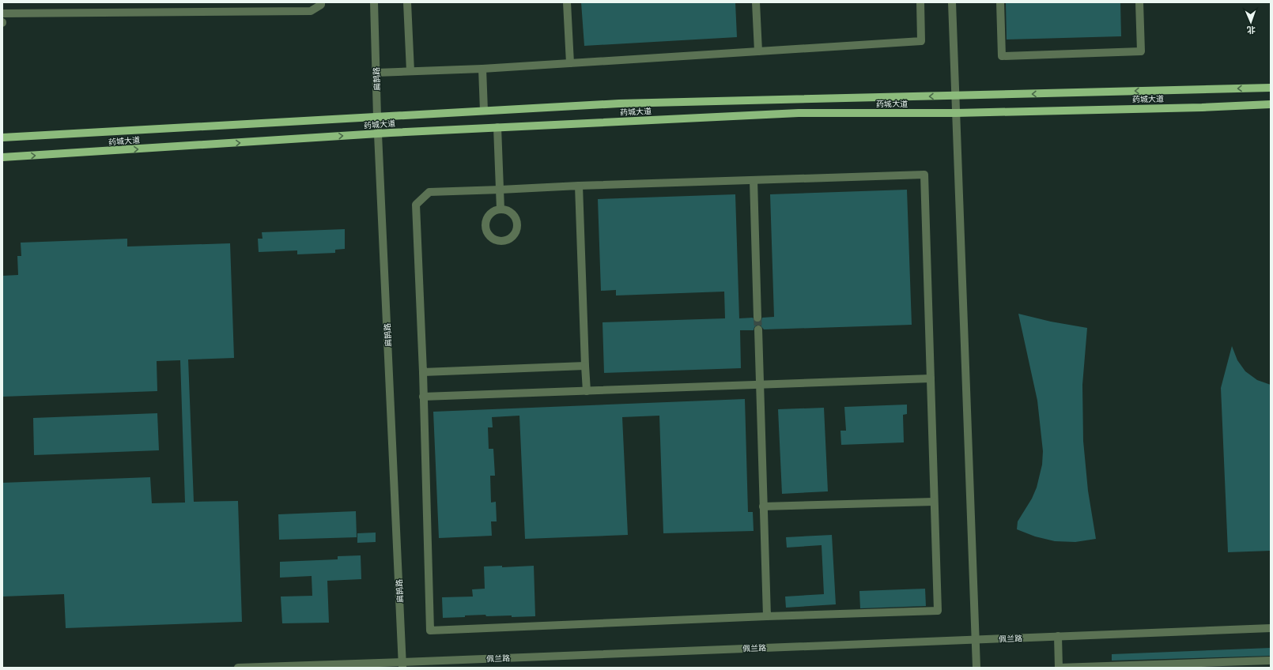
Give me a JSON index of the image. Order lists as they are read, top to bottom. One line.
{"streets":{"main road":["药城大道"],"street":["扁鹊路","佩兰路"]},"crossings":[["扁鹊路","药城大道"],["扁鹊路","佩兰路"]],"north":"bottom"}
